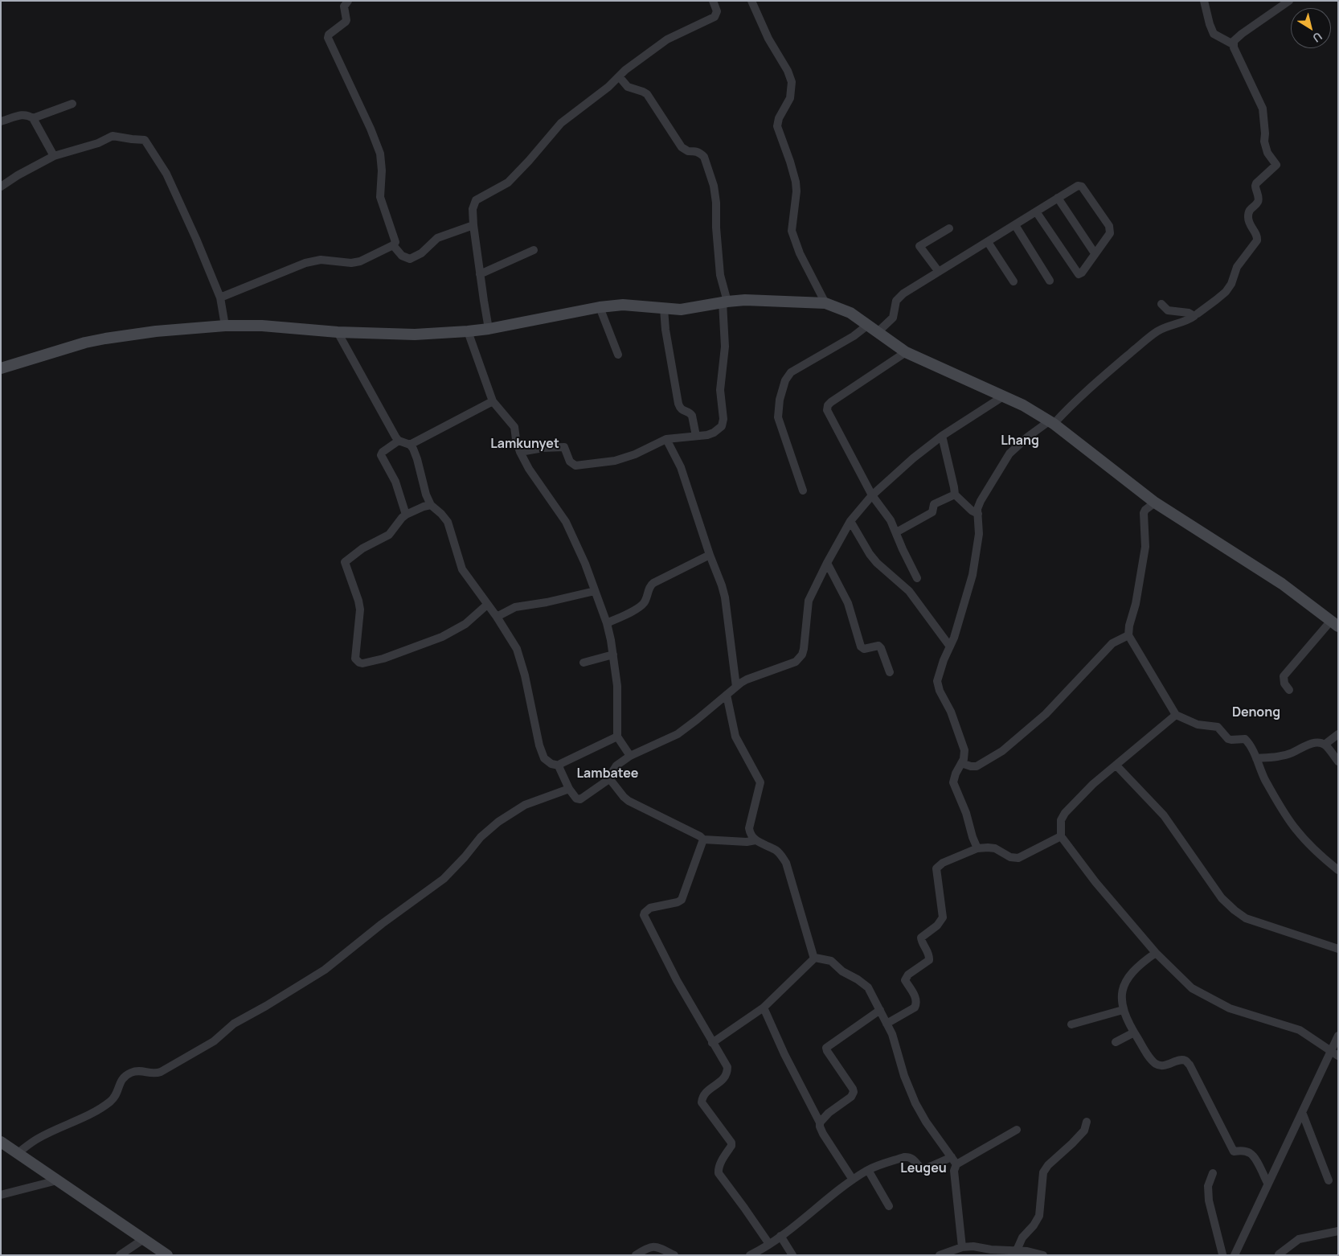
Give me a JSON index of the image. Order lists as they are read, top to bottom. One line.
{"districts":["Lhang","Lamkunyet","Denong","Lambatee","Leugeu"],"north":"bottom right"}
